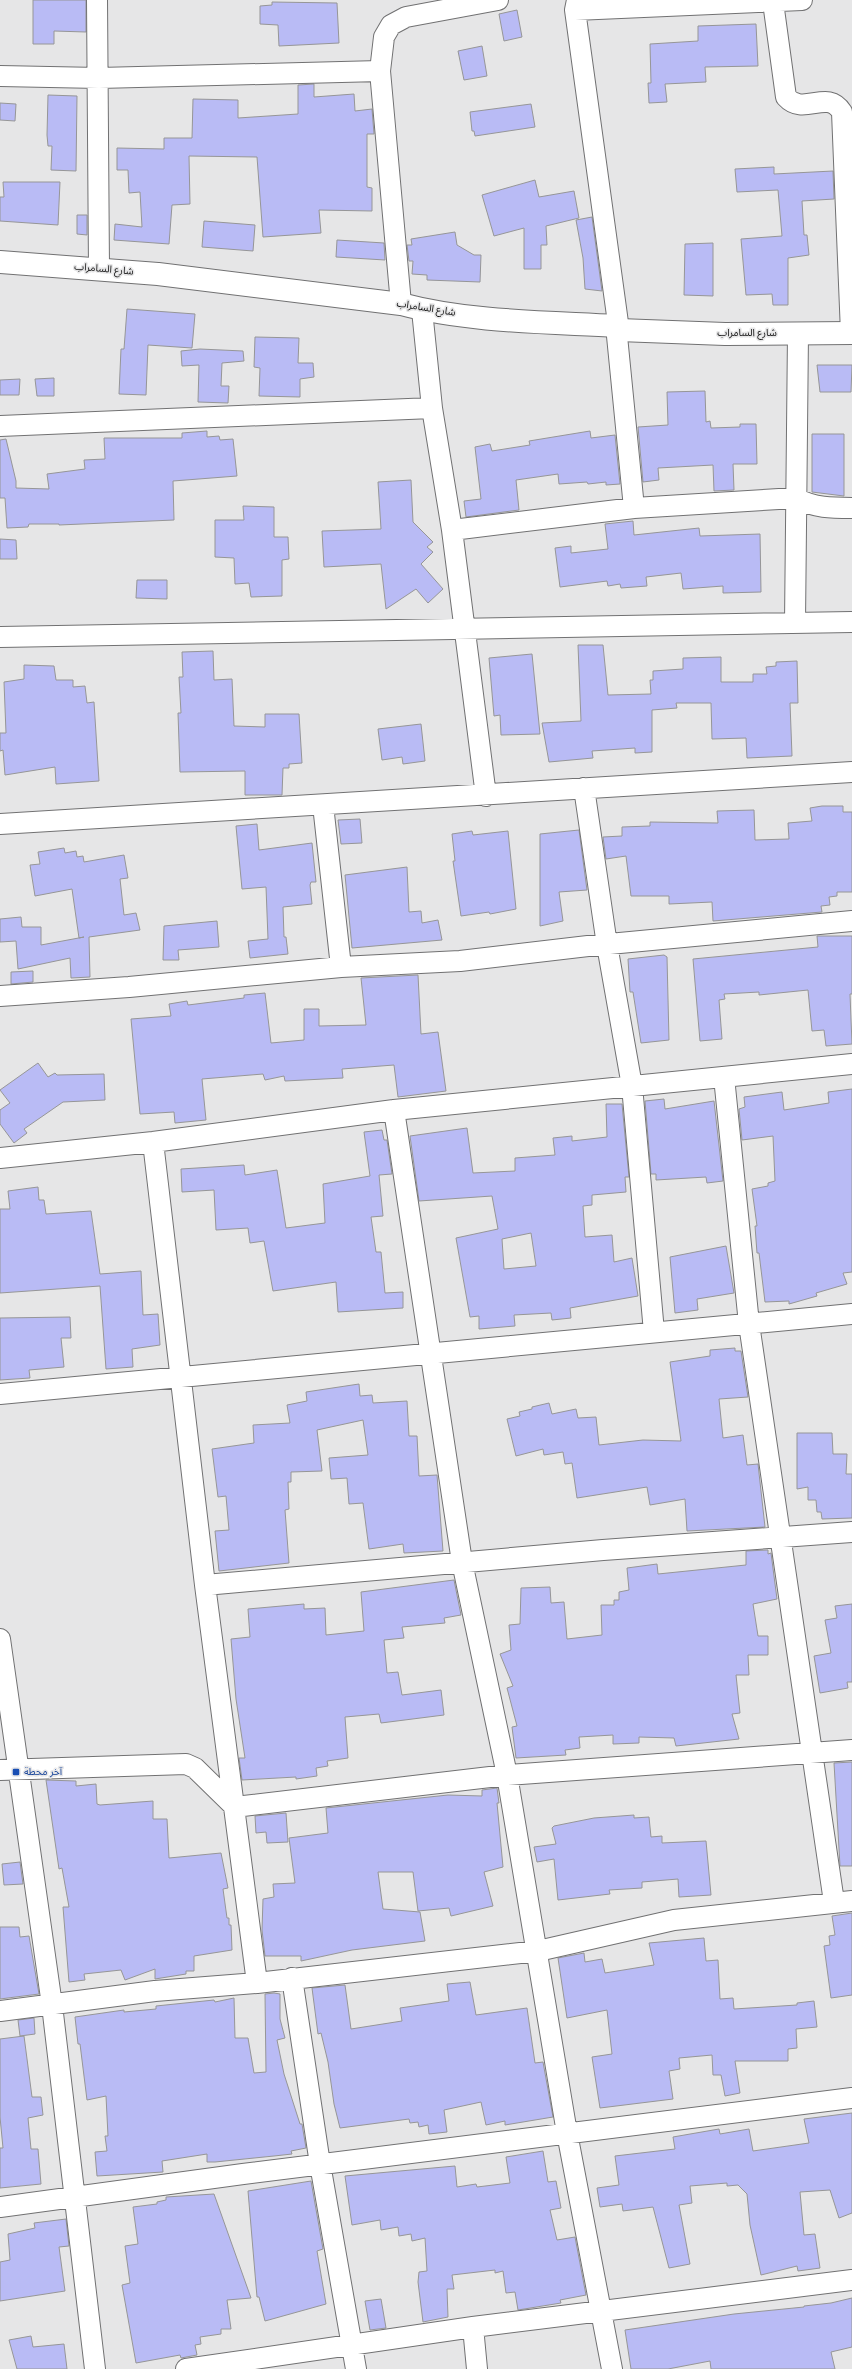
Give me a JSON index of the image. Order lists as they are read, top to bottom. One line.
{"streets":{"street":["شارع السامراب"]},"places":{"transit":["آخر محطة"]}}
